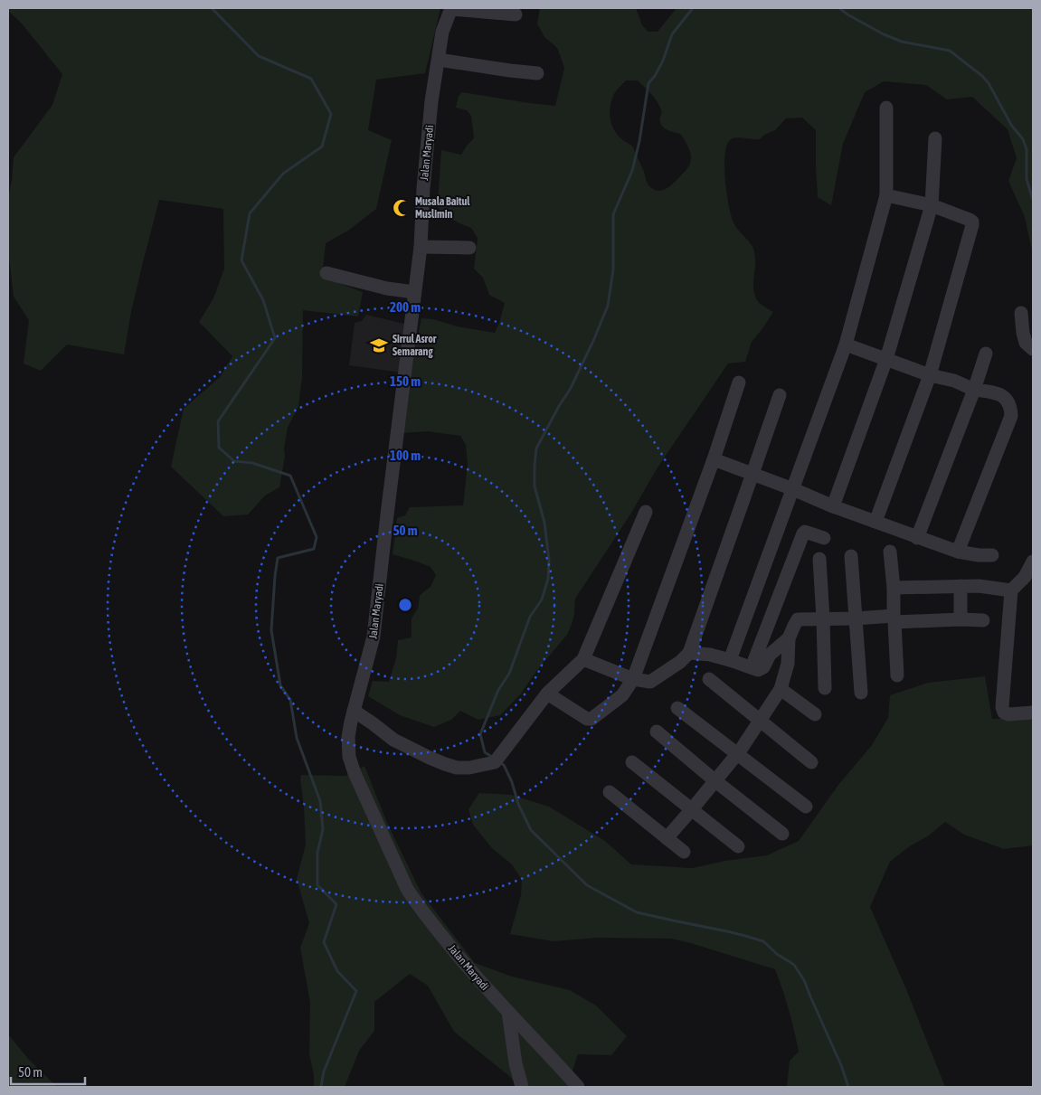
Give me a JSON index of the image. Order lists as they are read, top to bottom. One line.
{"streets":{"street":["Jalan Maryadi"]},"places":{"mosque":["Musala Baitul Muslimin"],"school or university":["Sirrul Asror Semarang"]},"scale_bar":"50 m","rings":["200 m","150 m","100 m","50 m"]}
